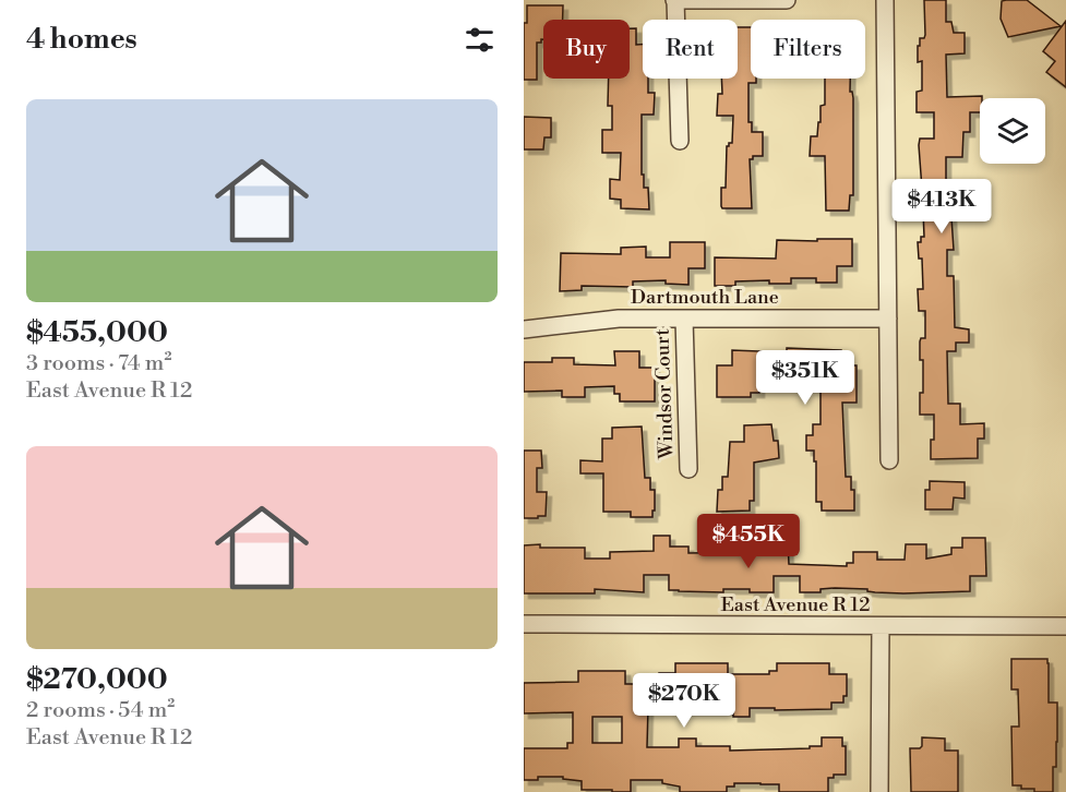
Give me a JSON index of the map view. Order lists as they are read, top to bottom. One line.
{"streets":{"street":["Dartmouth Lane","Windsor Court","East Avenue R 12"]},"crossings":[["Dartmouth Lane","Windsor Court"]],"page":{"heading":"4 homes","chip":["Buy","Rent","Filters"],"list":[{"name":"$455,000","note":"3 rooms · 74 m² · East Avenue R 12"},{"name":"$270,000","note":"2 rooms · 54 m² · East Avenue R 12"}],"price":["$413K","$351K","$455K","$270K"]}}
